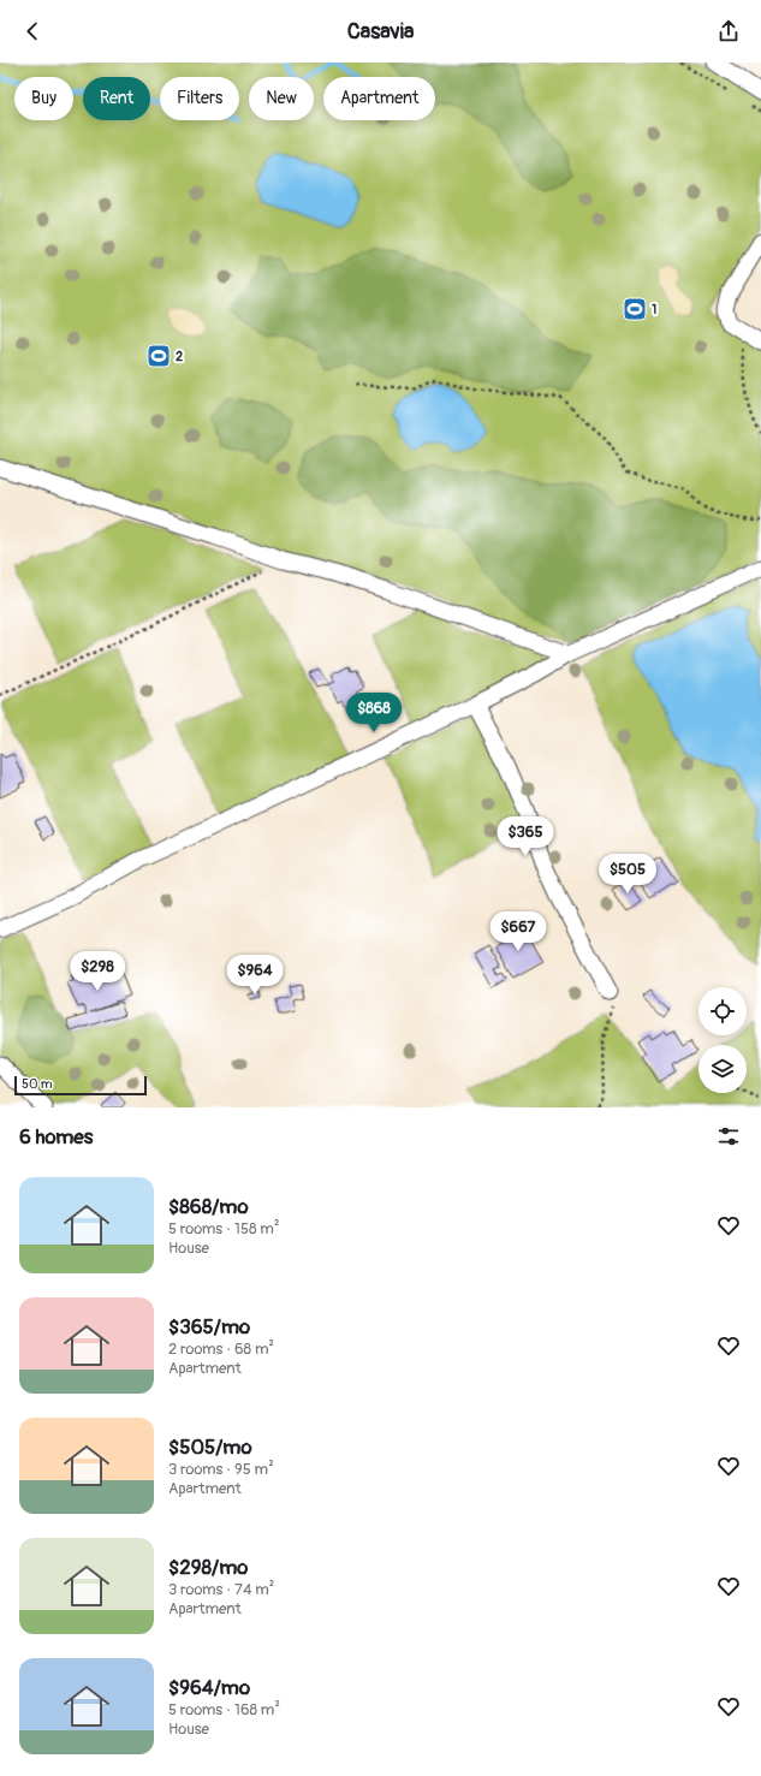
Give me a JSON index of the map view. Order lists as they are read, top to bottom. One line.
{"places":{"sports":["1","2"]},"scale_bar":"50 m","page":{"header":"Casavia","chip":["Buy","Rent","Filters","New","Apartment"],"price":["$868","$365","$505","$667","$298","$964"],"scale":"50 m","heading":"6 homes","list":[{"name":"$868/mo","note":"5 rooms · 158 m² · House"},{"name":"$365/mo","note":"2 rooms · 68 m² · Apartment"},{"name":"$505/mo","note":"3 rooms · 95 m² · Apartment"},{"name":"$298/mo","note":"3 rooms · 74 m² · Apartment"},{"name":"$964/mo","note":"5 rooms · 168 m² · House"}]}}
